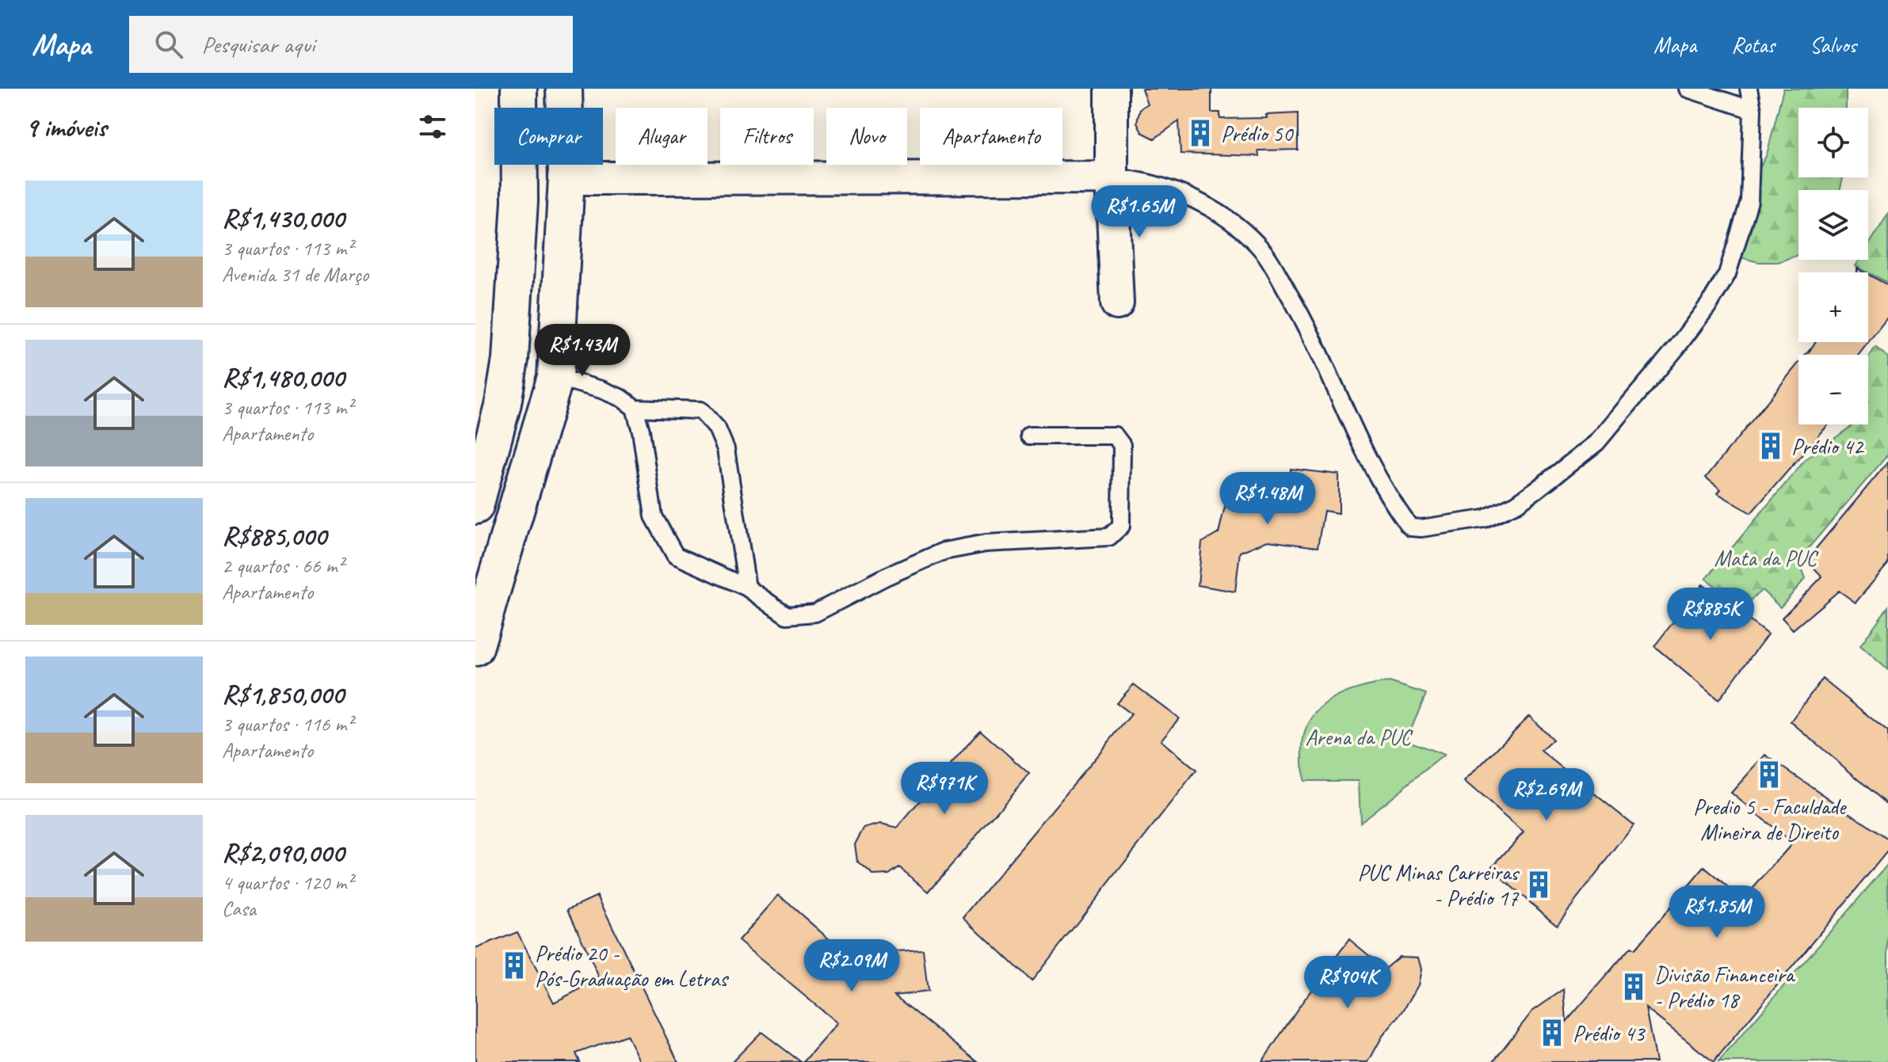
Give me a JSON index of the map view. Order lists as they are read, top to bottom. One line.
{"parks":["Mata da PUC","Arena da PUC"],"places":{"building":["Prédio 50","Prédio 42","Predio 5 - Faculdade Mineira de Direito","PUC Minas Carreiras - Prédio 17","Prédio 20 - Pós-Graduação em Letras","Divisão Financeira - Prédio 18","Prédio 43"]},"page":{"header":"Mapa","search":"Pesquisar aqui","nav":["Mapa","Rotas","Salvos"],"heading":"9 imóveis","map_buttons":["+","−"],"chip":["Comprar","Alugar","Filtros","Novo","Apartamento"],"list":[{"name":"R$1,430,000","note":"3 quartos · 113 m² · Avenida 31 de Março"},{"name":"R$1,480,000","note":"3 quartos · 113 m² · Apartamento"},{"name":"R$885,000","note":"2 quartos · 66 m² · Apartamento"},{"name":"R$1,850,000","note":"3 quartos · 116 m² · Apartamento"},{"name":"R$2,090,000","note":"4 quartos · 120 m² · Casa"}],"price":["R$1.65M","R$1.43M","R$1.48M","R$885K","R$971K","R$2.69M","R$1.85M","R$2.09M","R$904K"]}}
